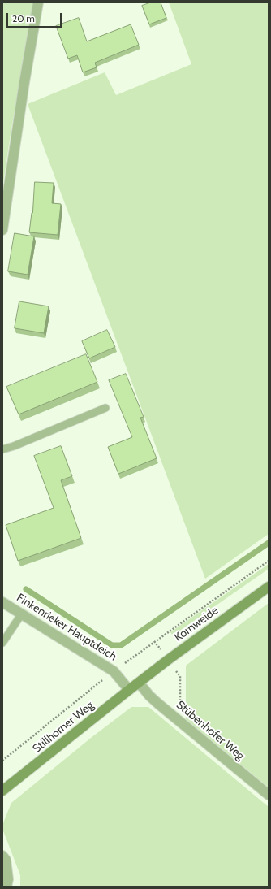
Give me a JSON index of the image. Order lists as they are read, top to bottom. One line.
{"streets":{"main road":["Kornweide","Stillhorner Weg"],"street":["Finkenrieker Hauptdeich","Stübenhofer Weg"]},"crossings":[["Kornweide","Stillhorner Weg"],["Kornweide","Stübenhofer Weg"],["Finkenrieker Hauptdeich","Stillhorner Weg"],["Stillhorner Weg","Stübenhofer Weg"]],"scale_bar":"20 m"}
